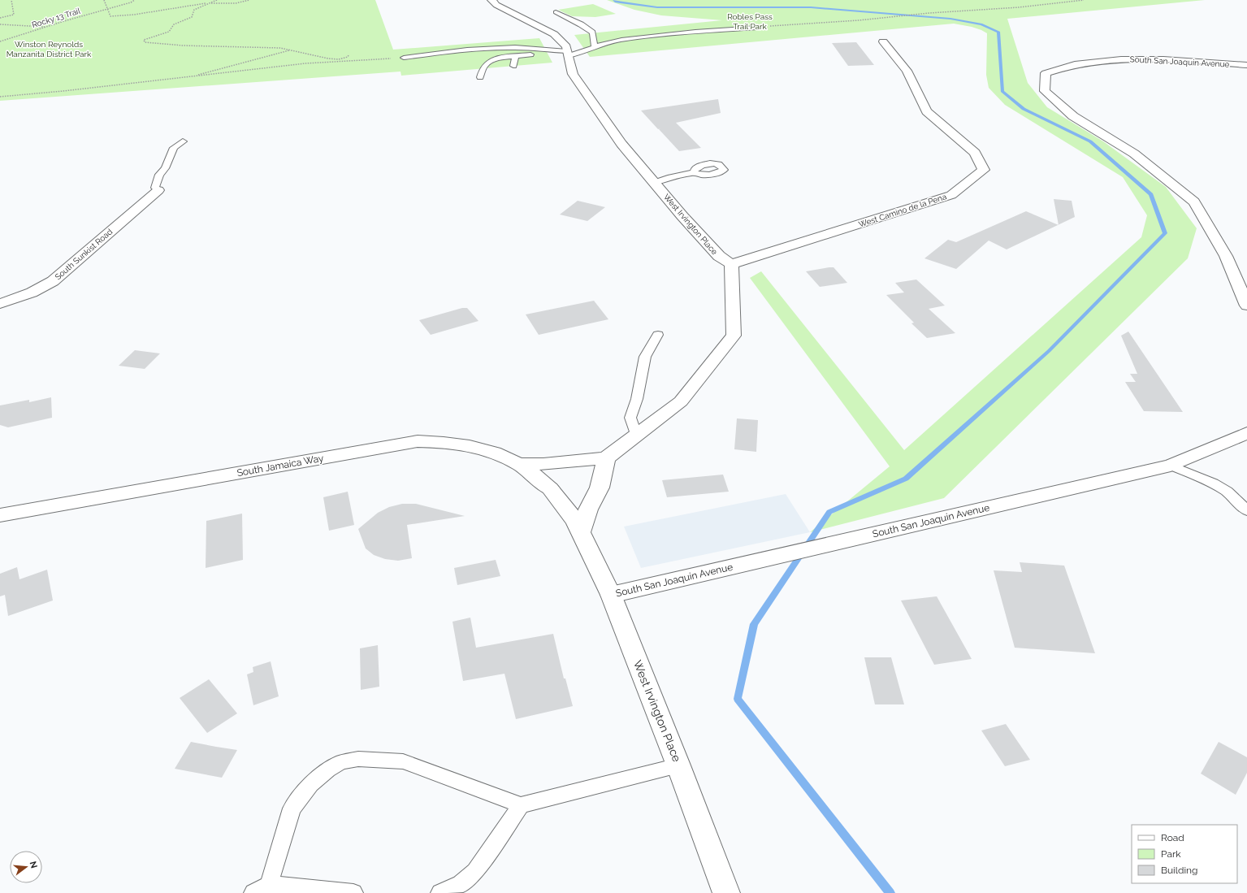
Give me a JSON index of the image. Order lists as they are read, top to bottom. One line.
{"streets":{"street":["South San Joaquin Avenue","West Camino de la Pena","West Irvington Place","South Sunkist Road","South Jamaica Way"],"path":["Rocky 13 Trail"]},"crossings":[["South San Joaquin Avenue","West Irvington Place"],["West Camino de la Pena","West Irvington Place"],["West Irvington Place","South Jamaica Way"]],"parks":["Robles Pass Trail Park","Winston Reynolds Manzanita District Park"],"legend":["Road","Park","Building"],"north":"right"}
